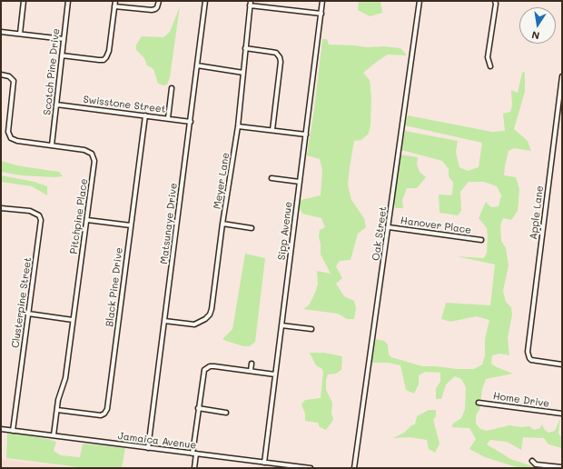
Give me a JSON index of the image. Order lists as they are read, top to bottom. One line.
{"streets":{"street":["Scotch Pine Drive","Swisstone Street","Meyer Lane","Apple Lane","Pitchpine Place","Matsunaye Drive","Hanover Place","Sipp Avenue","Oak Street","Black Pine Drive","Clusterpine Street","Home Drive","Jamaica Avenue"]},"crossings":[["Scotch Pine Drive","Swisstone Street"],["Scotch Pine Drive","Pitchpine Place"],["Swisstone Street","Matsunaye Drive"],["Swisstone Street","Black Pine Drive"],["Meyer Lane","Matsunaye Drive"],["Pitchpine Place","Black Pine Drive"],["Pitchpine Place","Jamaica Avenue"],["Matsunaye Drive","Jamaica Avenue"],["Hanover Place","Oak Street"],["Sipp Avenue","Jamaica Avenue"],["Clusterpine Street","Jamaica Avenue"]],"north":"bottom"}
